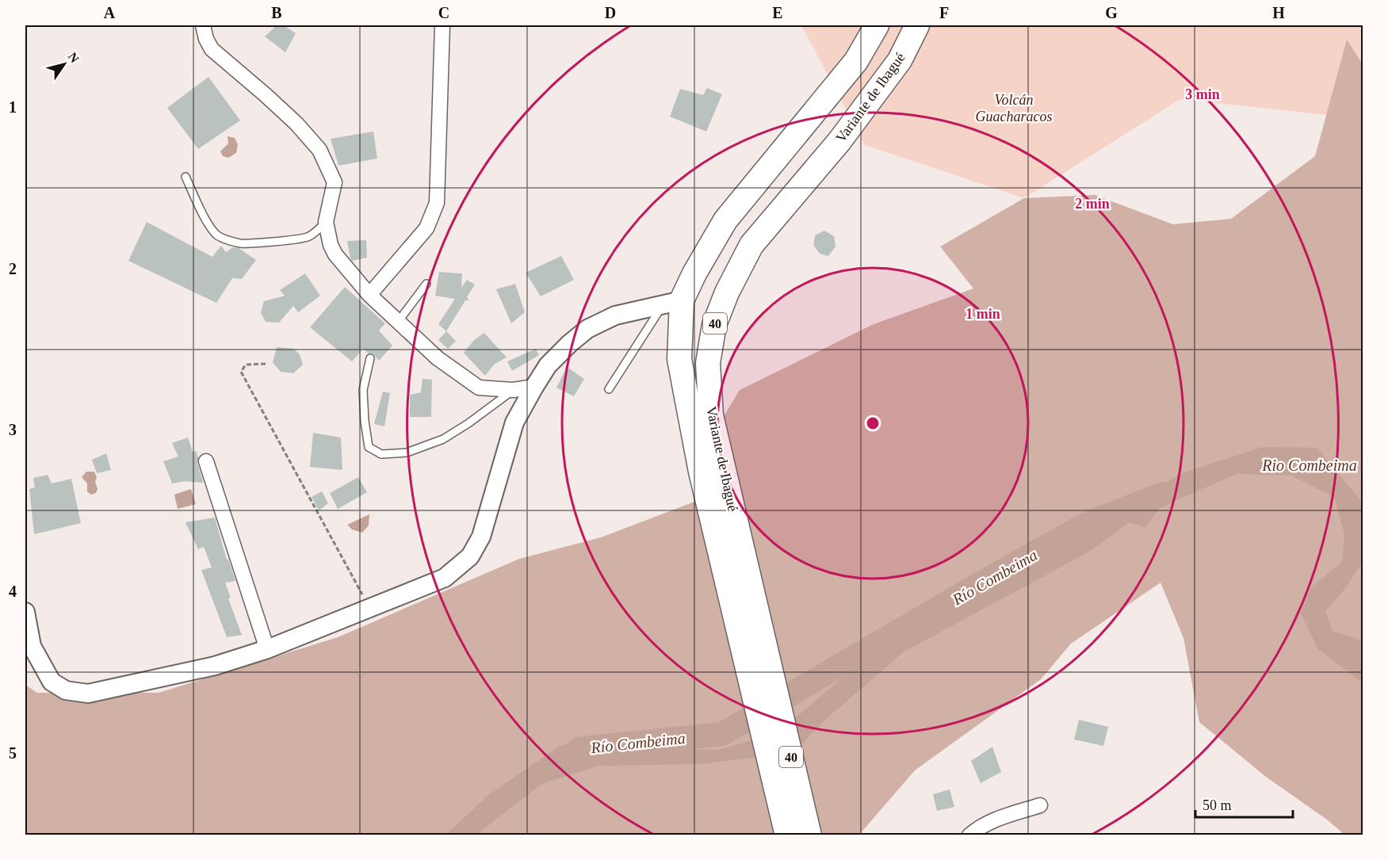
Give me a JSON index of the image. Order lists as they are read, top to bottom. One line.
{"streets":{"highway":["Variante de Ibagué","40"]},"water":["Rio Combeima","Río Combeima"],"parks":["Volcán Guacharacos"],"scale_bar":"50 m","north":"top right","grid":{"columns":["A","B","C","D","E","F","G","H"],"rows":["1","2","3","4","5"]},"rings":["3 min","2 min","1 min"]}
